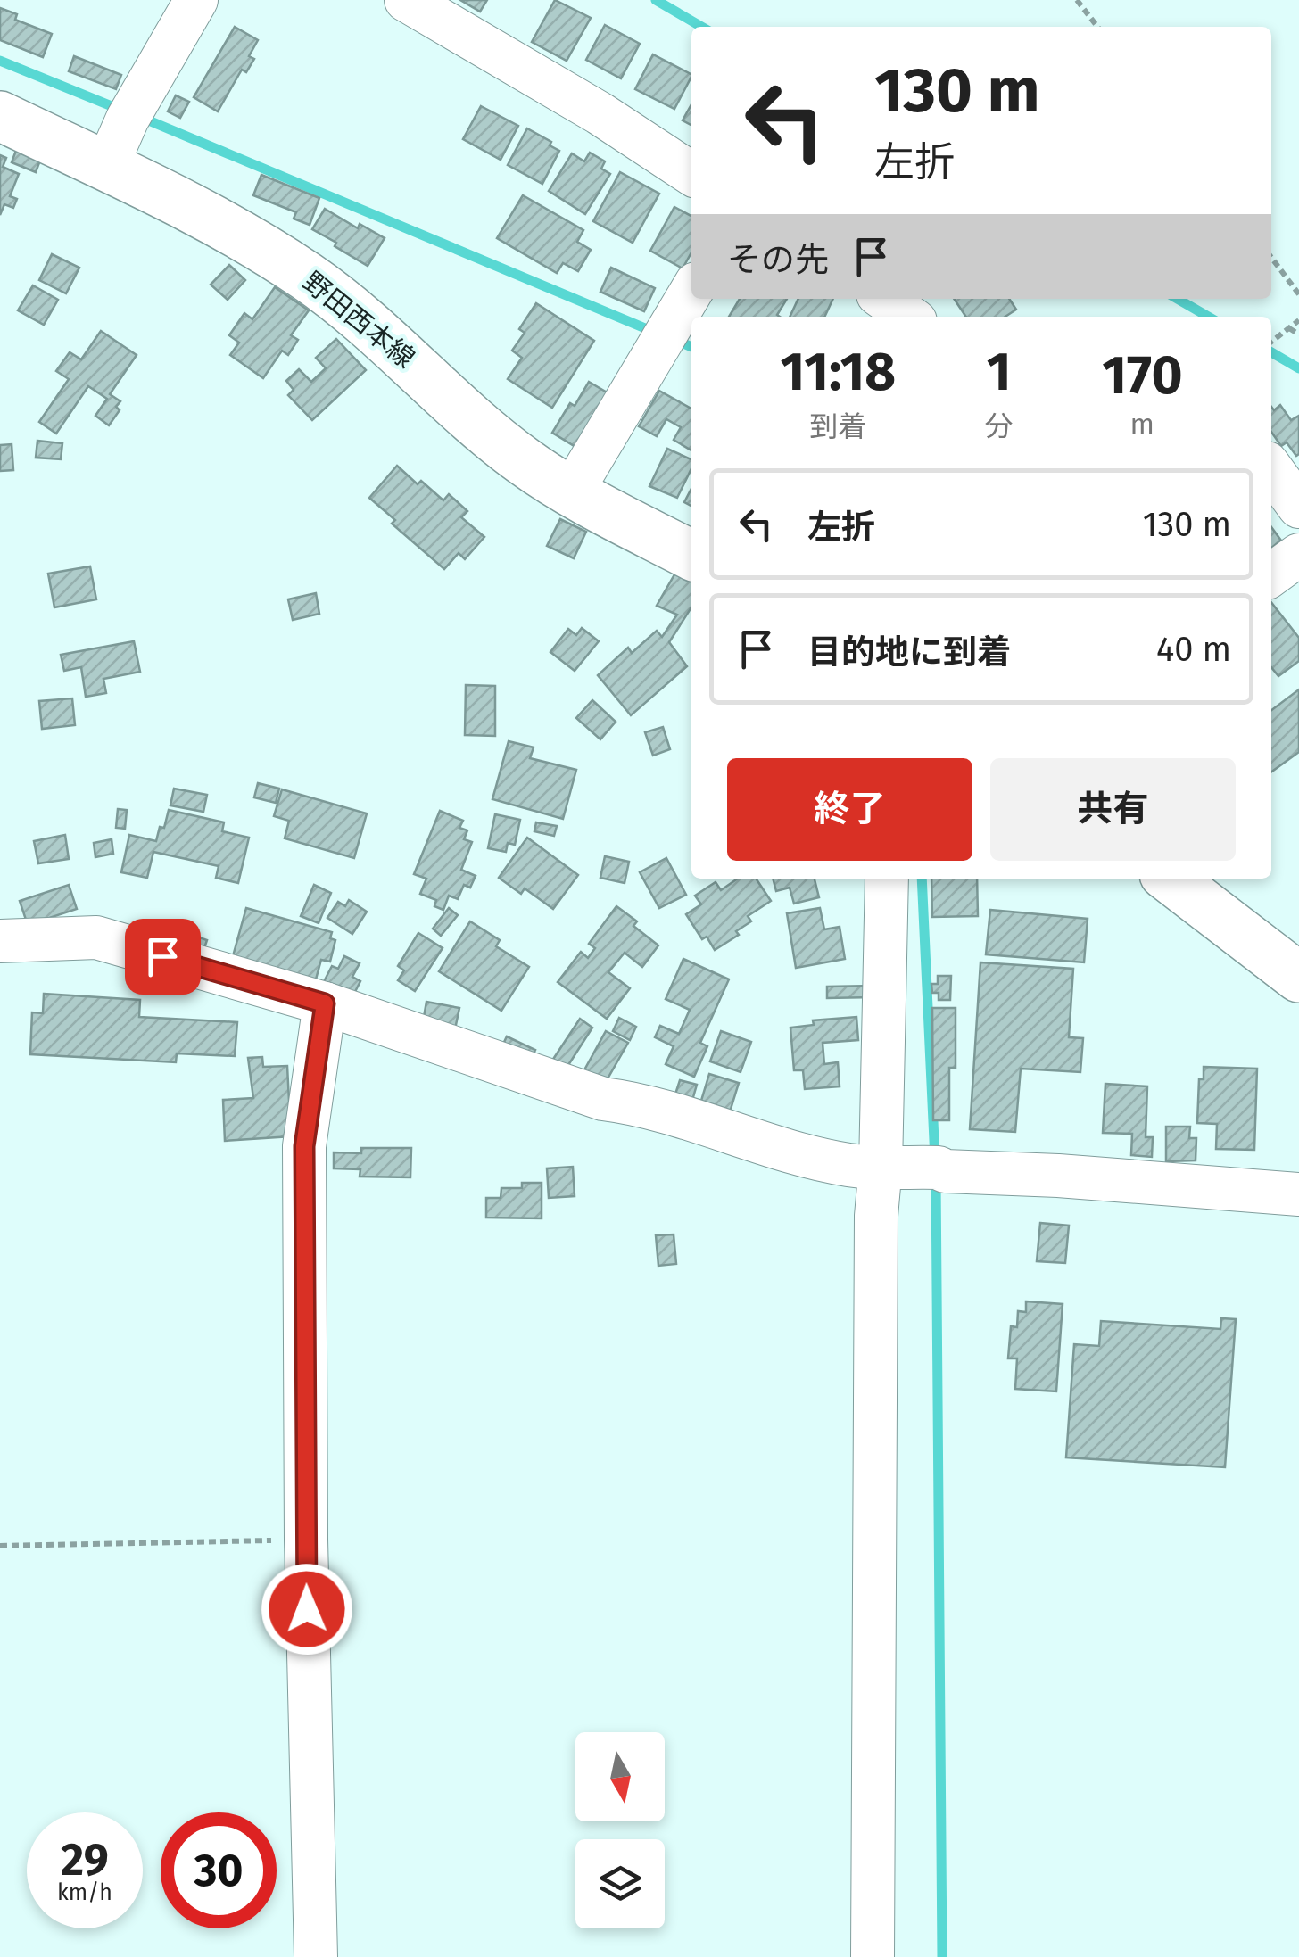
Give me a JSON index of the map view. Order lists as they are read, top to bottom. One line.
{"streets":{"main road":["野田西本線"]},"north":"bottom","page":{"turn":["130 m","左折"],"then":"その先","eta":["11:18","到着","1","分","170","m"],"list":[{"name":"左折","value":"130 m"},{"name":"目的地に到着","value":"40 m"}],"buttons":["終了","共有"],"speed":"29 km/h","limit":"30"}}
